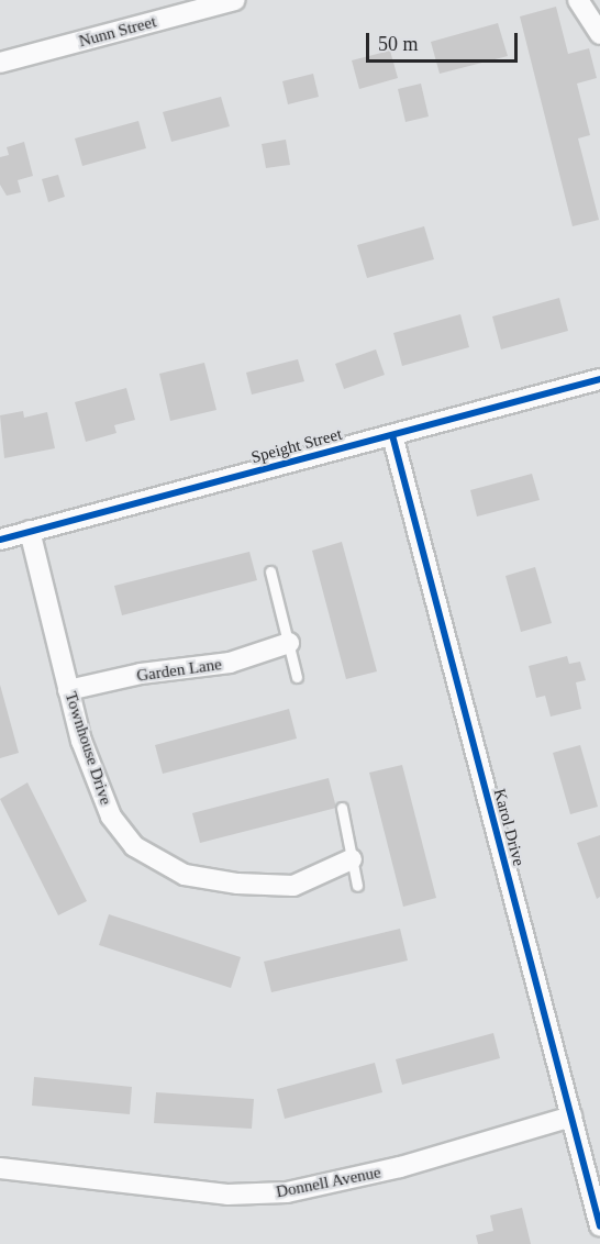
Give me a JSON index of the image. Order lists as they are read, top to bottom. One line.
{"streets":{"street":["Nunn Street","Speight Street","Garden Lane","Townhouse Drive","Karol Drive","Donnell Avenue"]},"crossings":[["Speight Street","Townhouse Drive"],["Speight Street","Karol Drive"],["Garden Lane","Townhouse Drive"],["Karol Drive","Donnell Avenue"]],"scale_bar":"50 m"}
